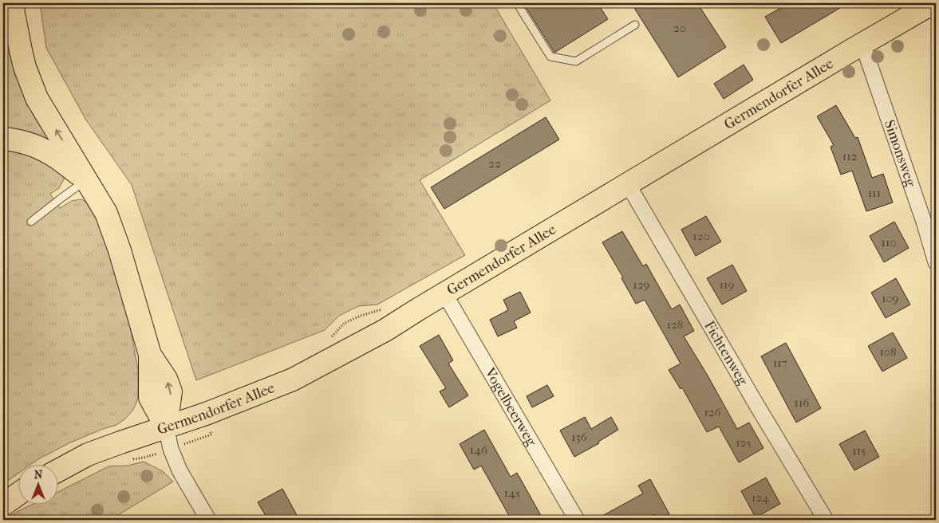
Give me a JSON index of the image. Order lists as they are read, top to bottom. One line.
{"streets":{"main road":["Germendorfer Allee"],"street":["Simonsweg","Fichtenweg","Vogelbeerweg"]},"crossings":[["Germendorfer Allee","Simonsweg"],["Germendorfer Allee","Fichtenweg"],["Germendorfer Allee","Vogelbeerweg"]],"house_numbers":["20","112","22","111","120","110","129","119","109","128","108","117","116","126","136","125","146","115","145","124"],"north":"top"}
